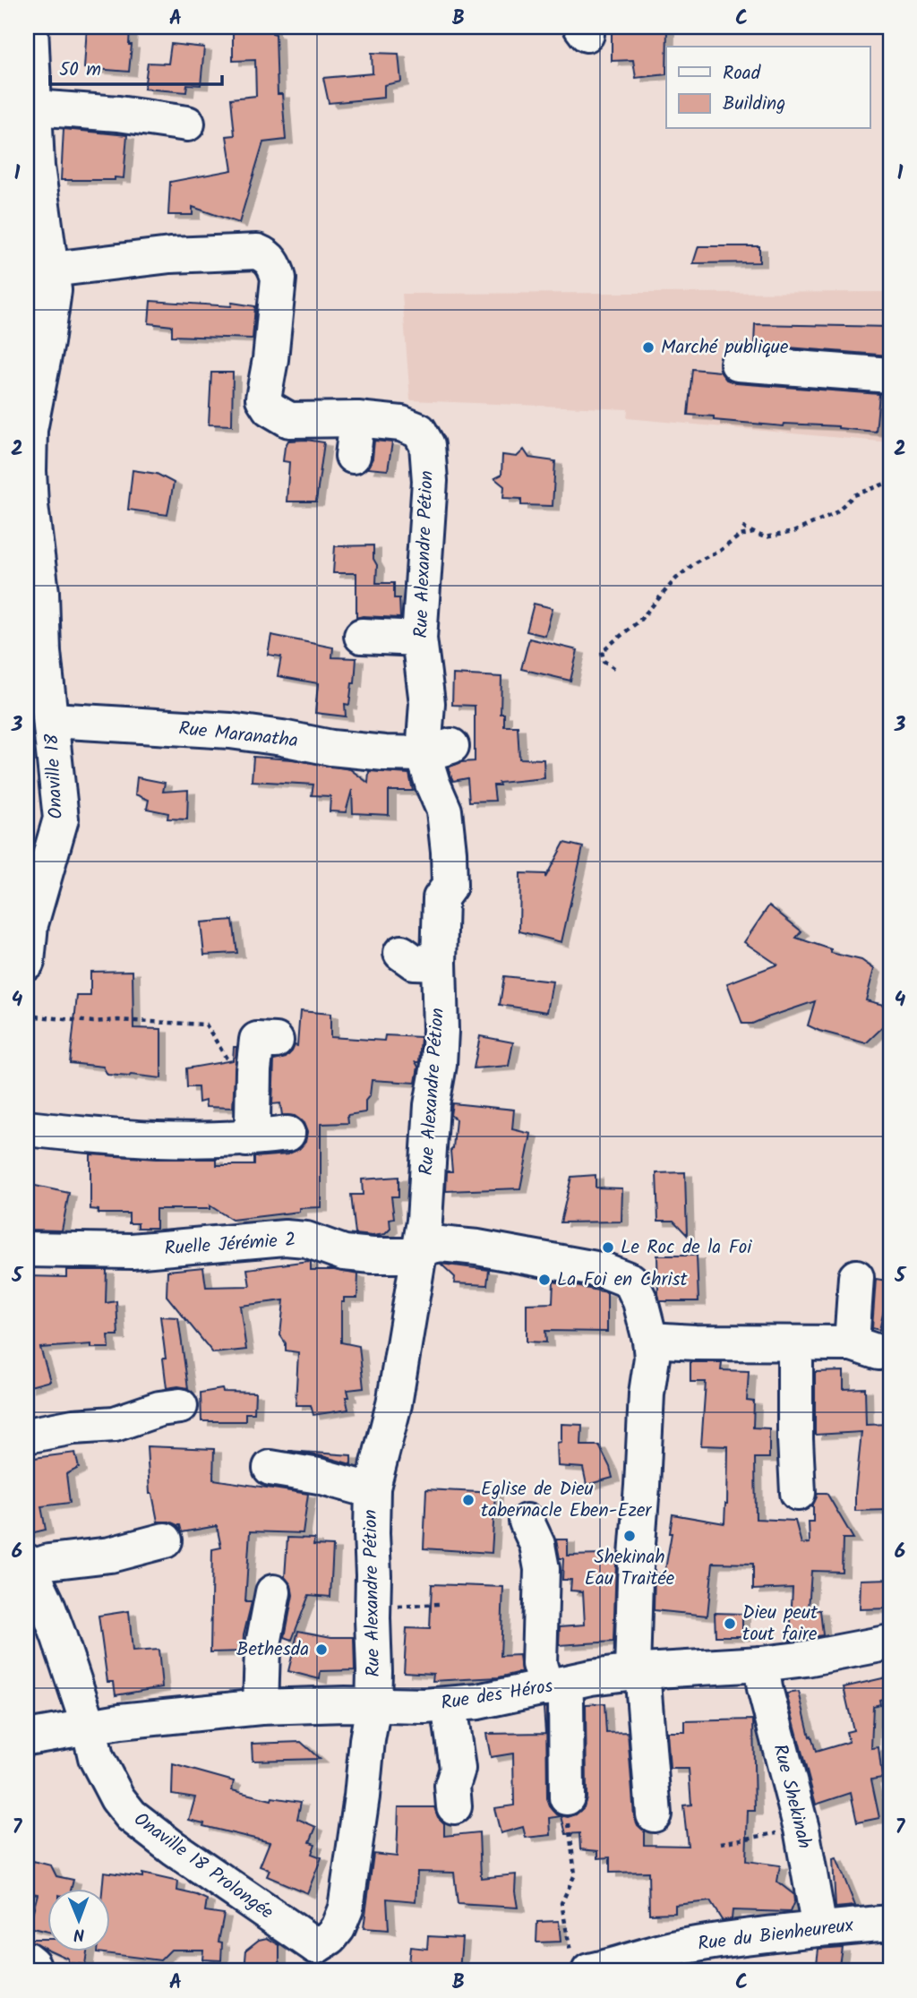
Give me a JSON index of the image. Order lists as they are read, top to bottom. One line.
{"streets":{"street":["Rue Alexandre Pétion","Rue Maranatha","Onaville 18","Ruelle Jérémie 2","Rue des Héros","Rue Shekinah","Onaville 18 Prolongée","Rue du Bienheureux"]},"crossings":[["Rue Alexandre Pétion","Rue Maranatha"],["Rue Alexandre Pétion","Onaville 18"],["Rue Alexandre Pétion","Ruelle Jérémie 2"],["Rue Alexandre Pétion","Rue des Héros"],["Rue Alexandre Pétion","Onaville 18 Prolongée"],["Rue Maranatha","Onaville 18"],["Ruelle Jérémie 2","Rue des Héros"],["Rue des Héros","Rue Shekinah"],["Rue des Héros","Onaville 18 Prolongée"],["Rue Shekinah","Rue du Bienheureux"]],"places":["Marché publique","Le Roc de la Foi","La Foi en Christ","Eglise de Dieu tabernacle Eben-Ezer","Shekinah Eau Traitée","Dieu peut tout faire","Bethesda"],"legend":["Road","Building"],"scale_bar":"50 m","north":"bottom","grid":{"columns":["A","B","C"],"rows":["1","2","3","4","5","6","7"]}}
